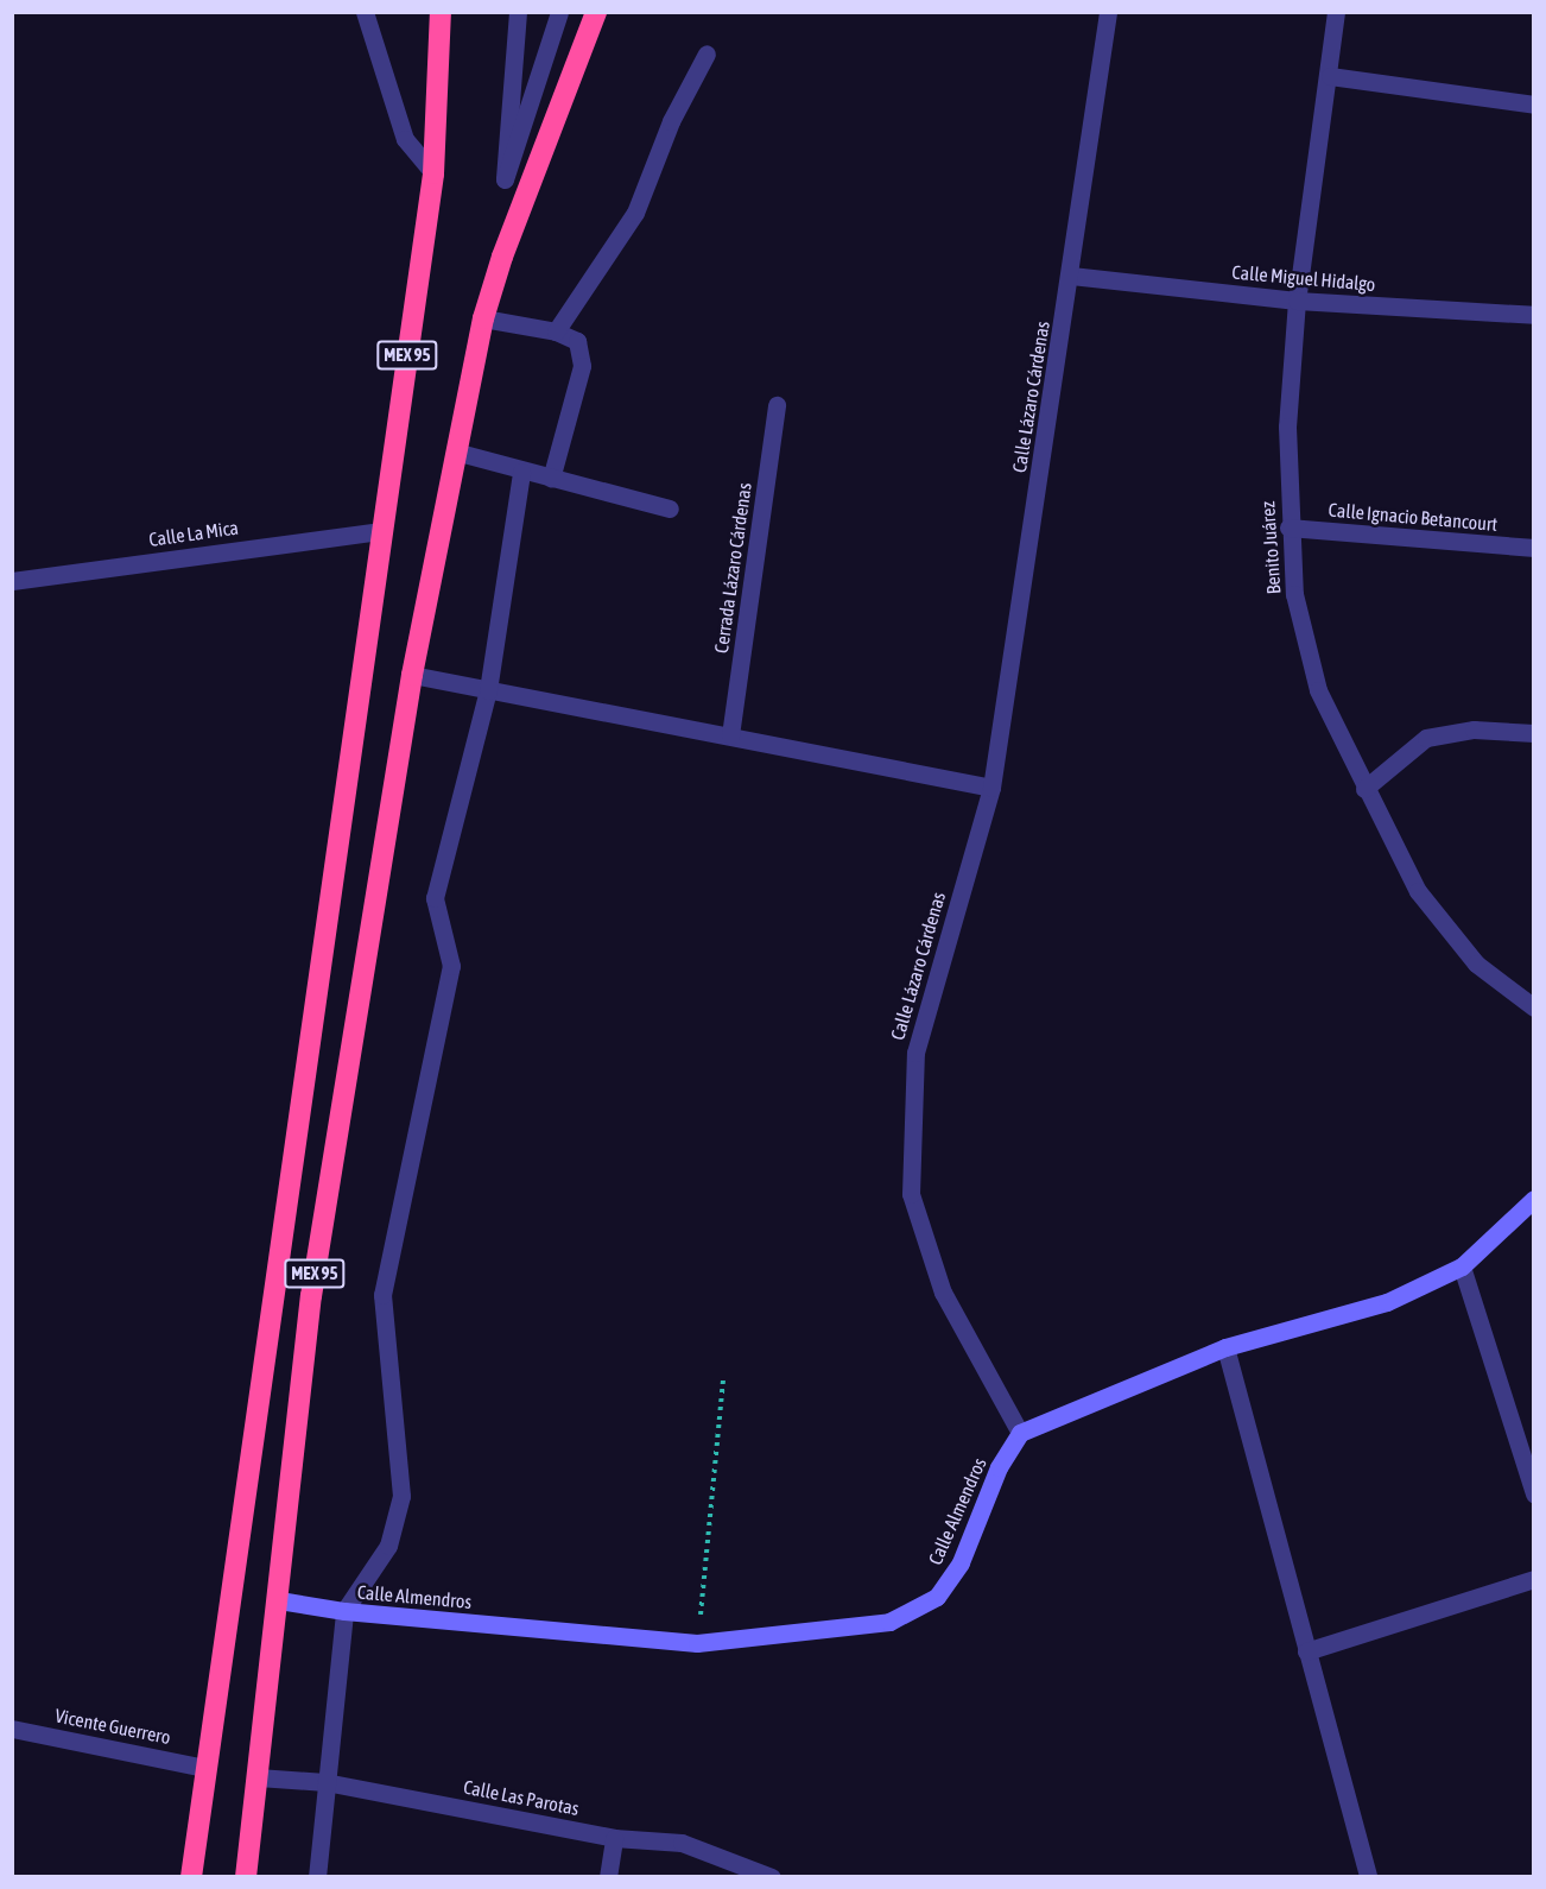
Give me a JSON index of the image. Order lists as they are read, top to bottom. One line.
{"streets":{"highway":["MEX 95"],"street":["Calle Miguel Hidalgo","Calle Lázaro Cárdenas","Calle Ignacio Betancourt","Calle La Mica","Benito Juárez","Cerrada Lázaro Cárdenas","Calle Almendros","Vicente Guerrero","Calle Las Parotas"]},"crossings":[["Calle Miguel Hidalgo","Calle Lázaro Cárdenas"],["Calle Miguel Hidalgo","Benito Juárez"],["MEX 95","Calle La Mica"],["MEX 95","Calle Almendros"],["MEX 95","Vicente Guerrero"],["MEX 95","Calle Las Parotas"],["Calle Lázaro Cárdenas","Calle Almendros"],["Calle Ignacio Betancourt","Benito Juárez"]]}
